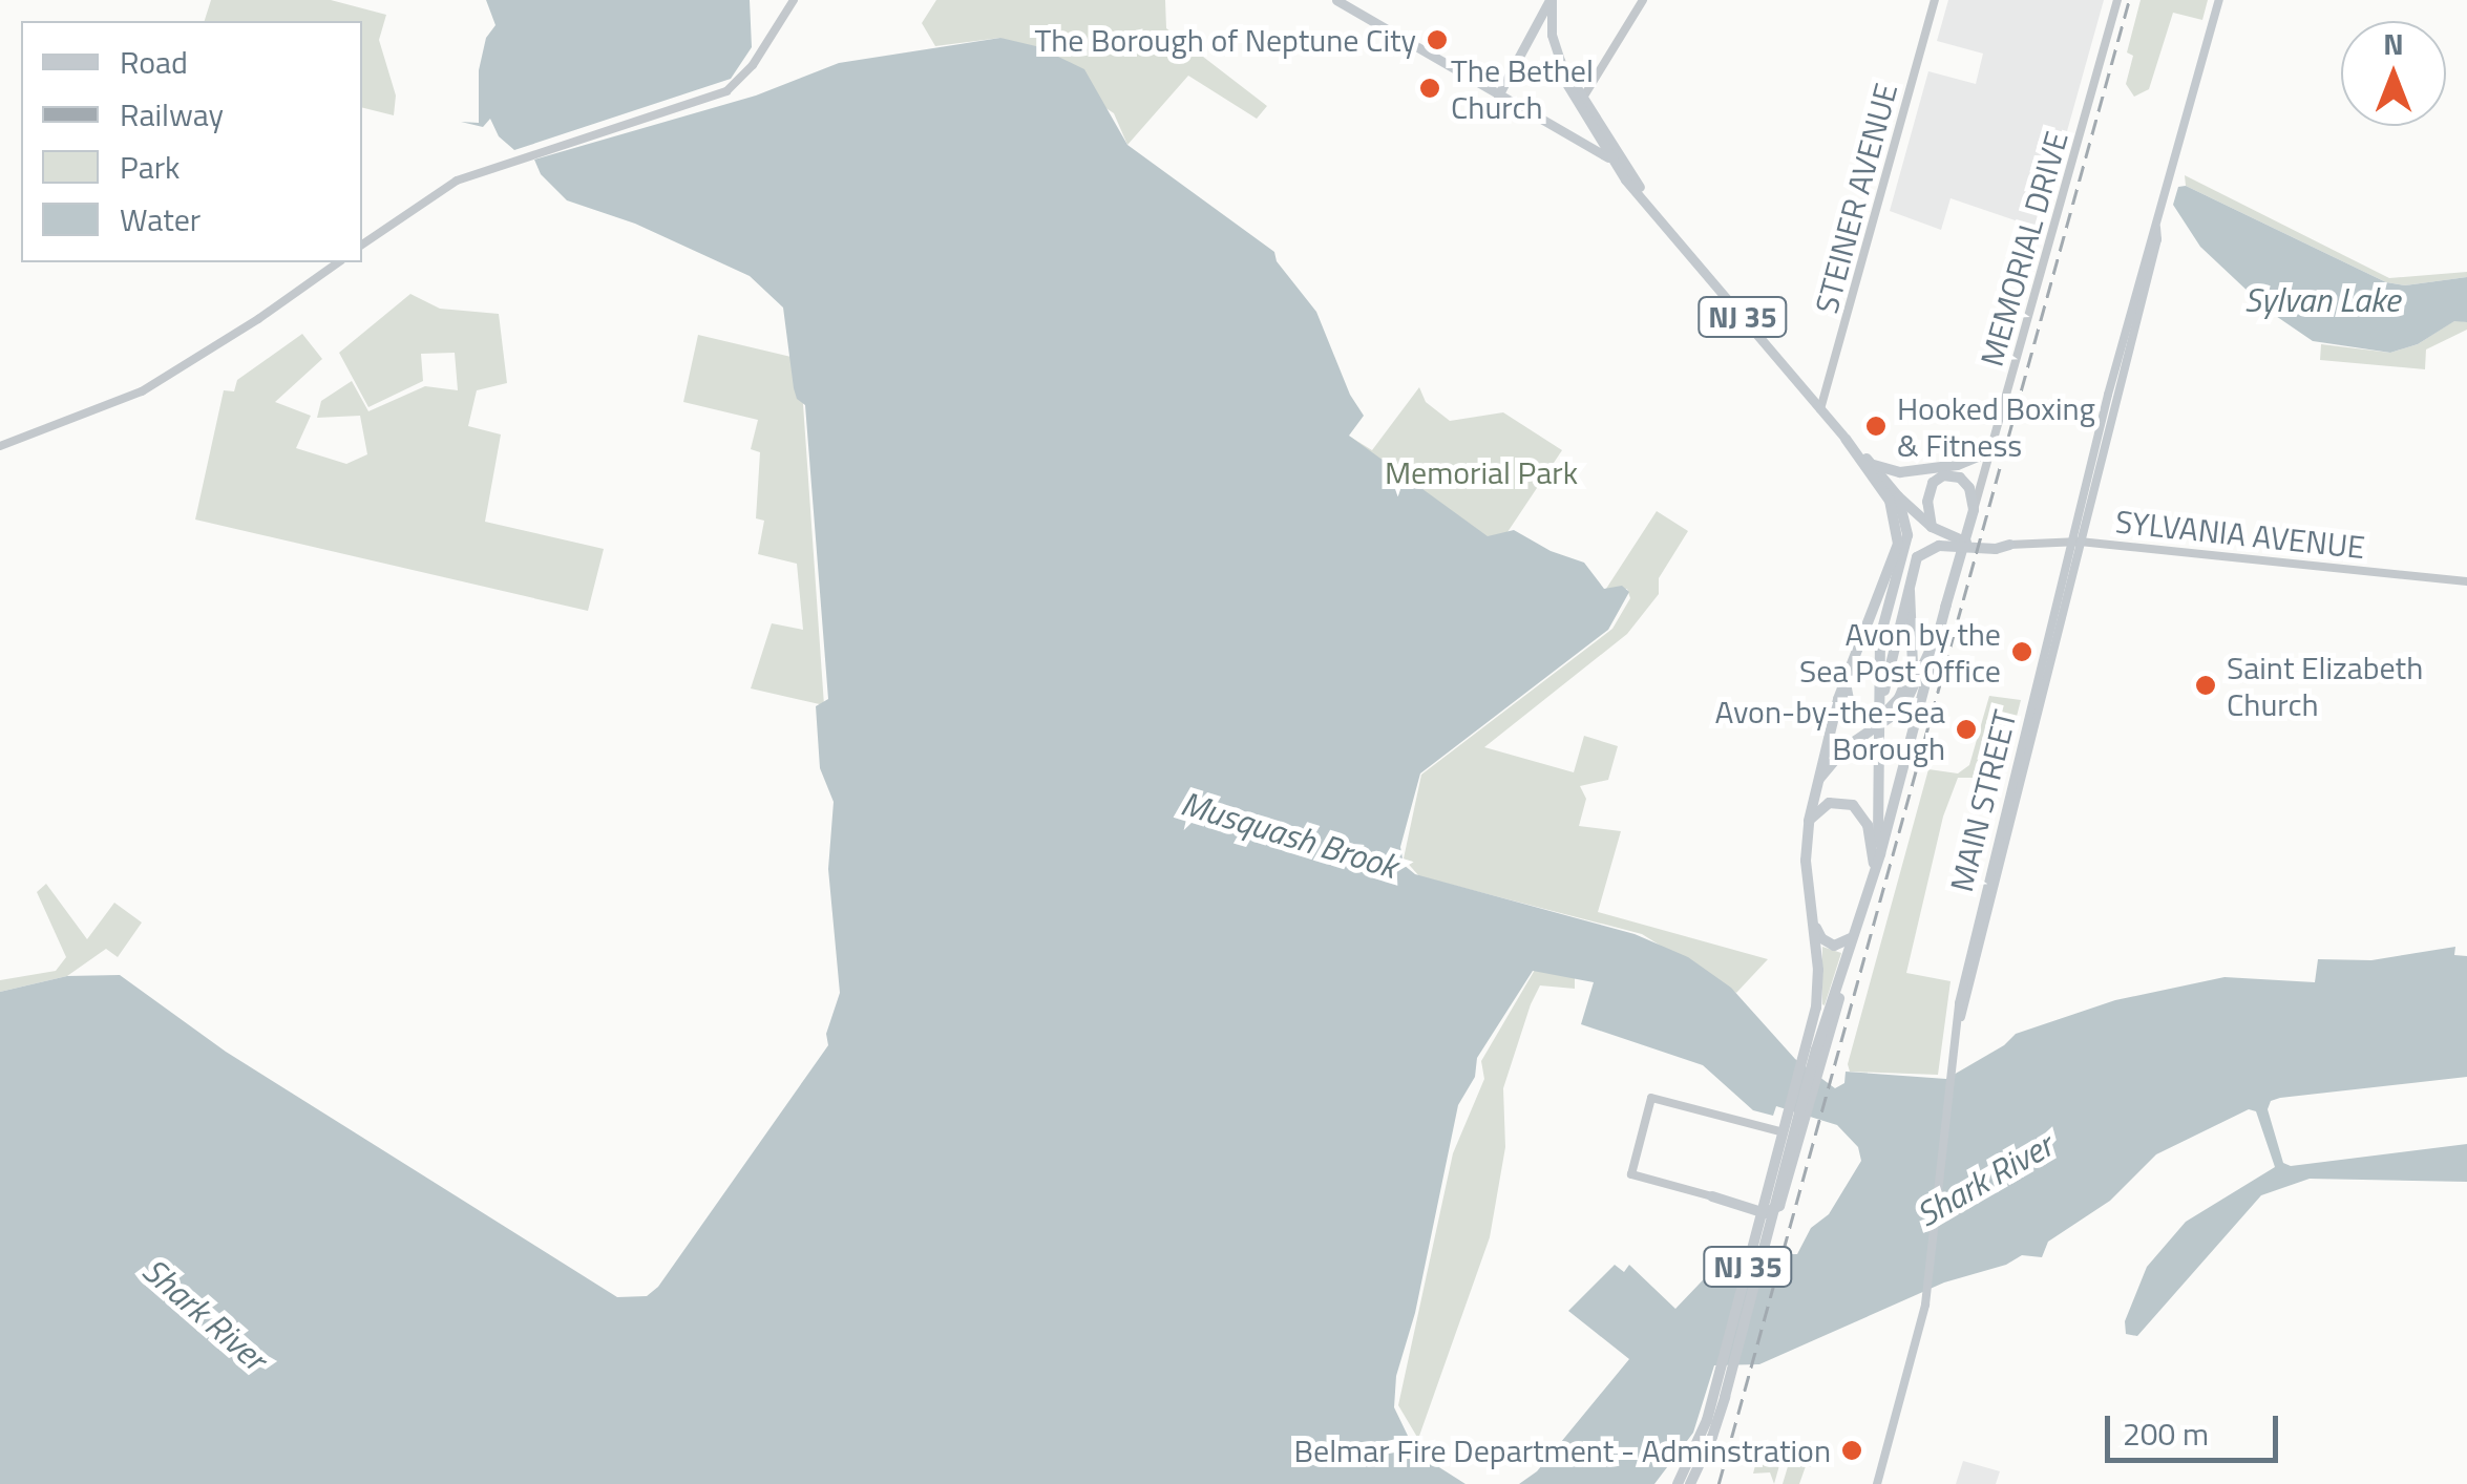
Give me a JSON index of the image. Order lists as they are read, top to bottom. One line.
{"streets":{"highway":["NJ 35"],"main road":["MAIN STREET"],"street":["STEINER AVENUE","MEMORIAL DRIVE","SYLVANIA AVENUE"]},"crossings":[["STEINER AVENUE","NJ 35"],["SYLVANIA AVENUE","MAIN STREET"]],"water":["Sylvan Lake","Musquash Brook","Shark River"],"parks":["Memorial Park"],"places":["The Borough of Neptune City","The Bethel Church","Hooked Boxing & Fitness","Avon by the Sea Post Office","Saint Elizabeth Church","Avon-by-the-Sea Borough","Belmar Fire Department - Adminstration"],"legend":["Road","Railway","Park","Water"],"scale_bar":"200 m","north":"top"}
